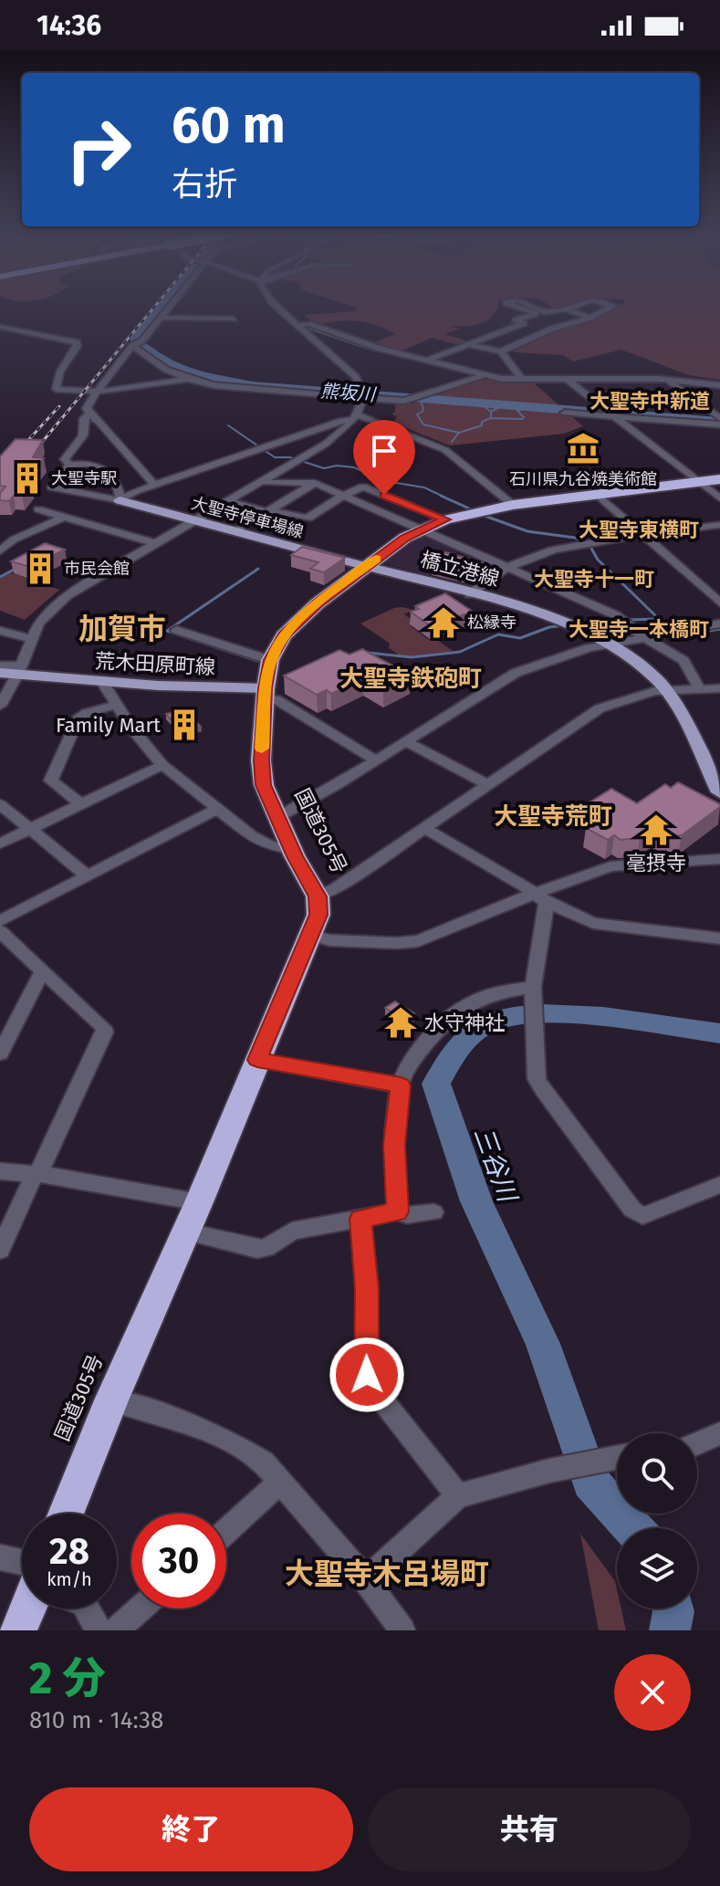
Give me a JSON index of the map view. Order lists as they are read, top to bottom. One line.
{"streets":{"highway":["国道305号"],"main road":["大聖寺停車場線","橋立港線","荒木田原町線"]},"crossings":[["大聖寺停車場線","橋立港線"],["大聖寺停車場線","国道305号"],["橋立港線","国道305号"],["荒木田原町線","国道305号"]],"districts":["大聖寺中新道","大聖寺東横町","大聖寺十一町","加賀市","大聖寺一本橋町","大聖寺鉄砲町","大聖寺荒町","大聖寺木呂場町"],"water":["熊坂川","三谷川"],"places":{"museum":["石川県九谷焼美術館"],"building":["大聖寺駅","市民会館","Family Mart"],"temple":["松縁寺","毫摂寺","水守神社"]},"page":{"status":"14:36","turn":["60 m","右折"],"speed":"28 km/h","limit":"30","heading":["2 分","810 m · 14:38"],"buttons":["終了","共有"]}}
